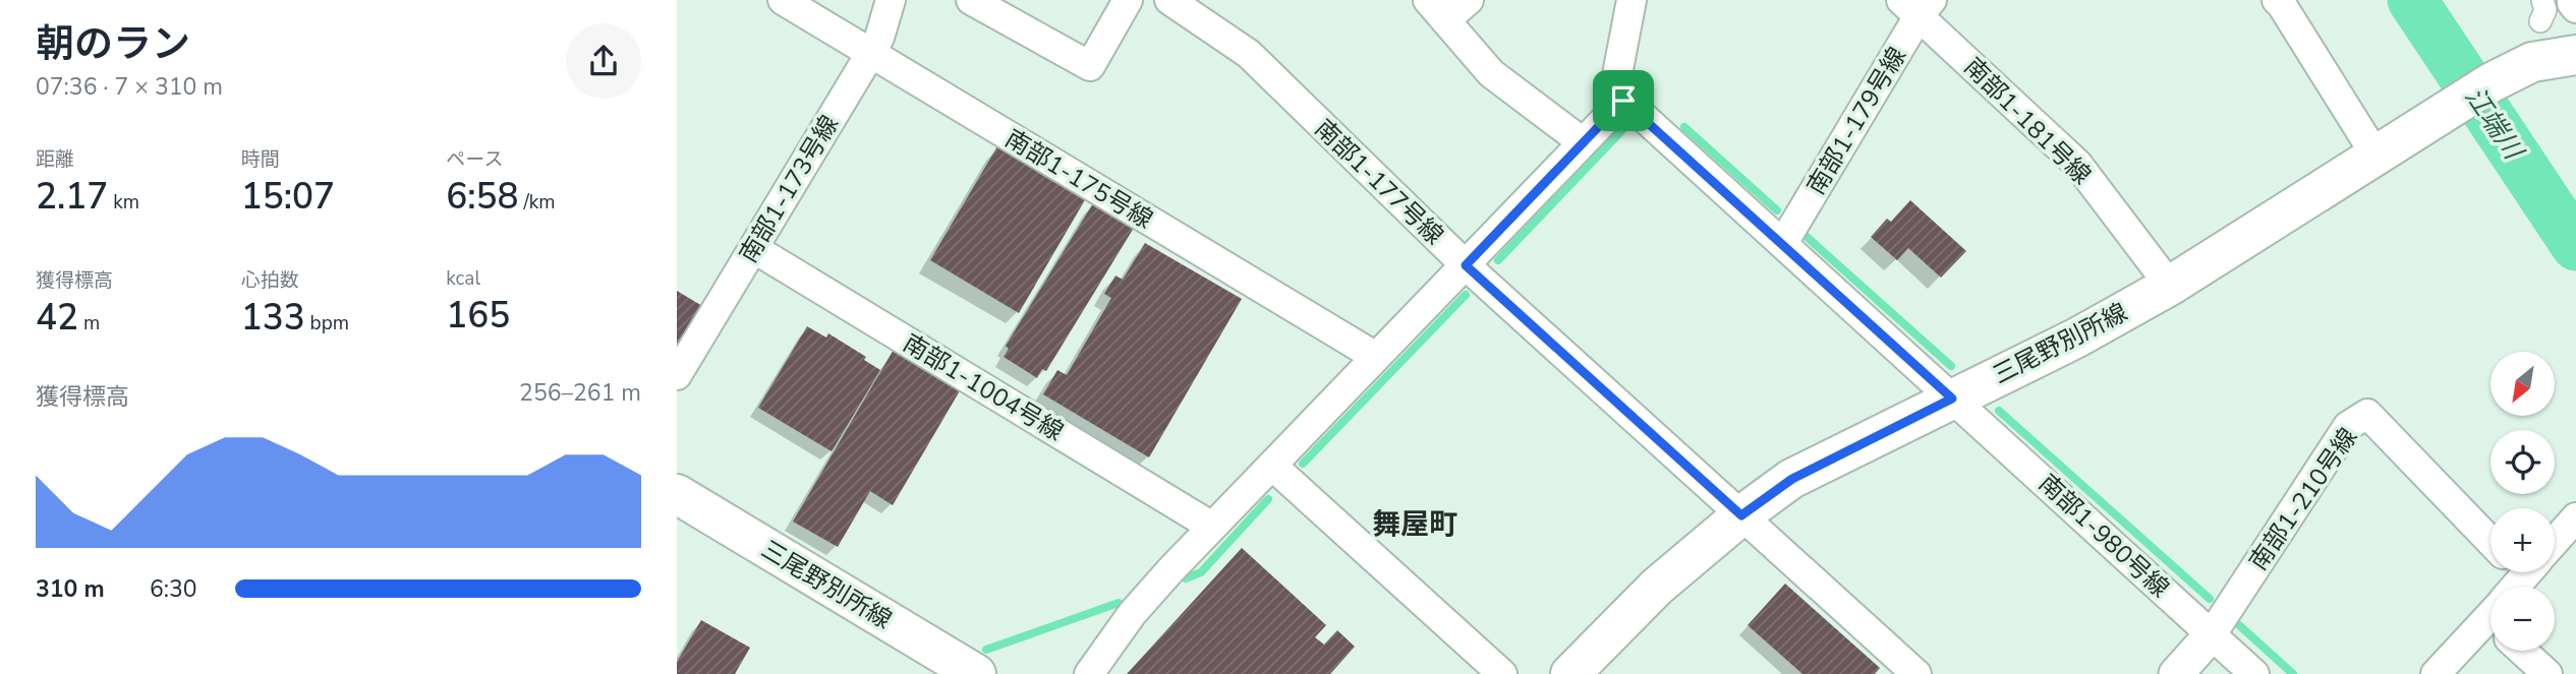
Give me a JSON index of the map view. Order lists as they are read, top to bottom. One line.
{"streets":{"main road":["三尾野別所線"],"street":["南部1-179号線","南部1-181号線","南部1-175号線","南部1-177号線","南部1-173号線","南部1-1004号線","南部1-210号線","南部1-980号線"]},"crossings":[["南部1-179号線","南部1-181号線"],["南部1-179号線","南部1-980号線"],["南部1-181号線","三尾野別所線"],["南部1-175号線","南部1-173号線"],["南部1-177号線","三尾野別所線"],["南部1-173号線","南部1-1004号線"],["三尾野別所線","南部1-980号線"],["南部1-210号線","南部1-980号線"]],"districts":["舞屋町"],"water":["江端川"],"north":"bottom left","page":{"heading":["朝のラン","07:36 · 7 × 310 m"],"stats":[["距離","2.17 km"],["時間","15:07"],["ペース","6:58 /km"],["獲得標高","42 m"],["心拍数","133 bpm"],["kcal","165"]],"map_buttons":["+","−"],"chart":["獲得標高","256–261 m"],"list":[{"name":"310 m","note":"6:30"}]}}
